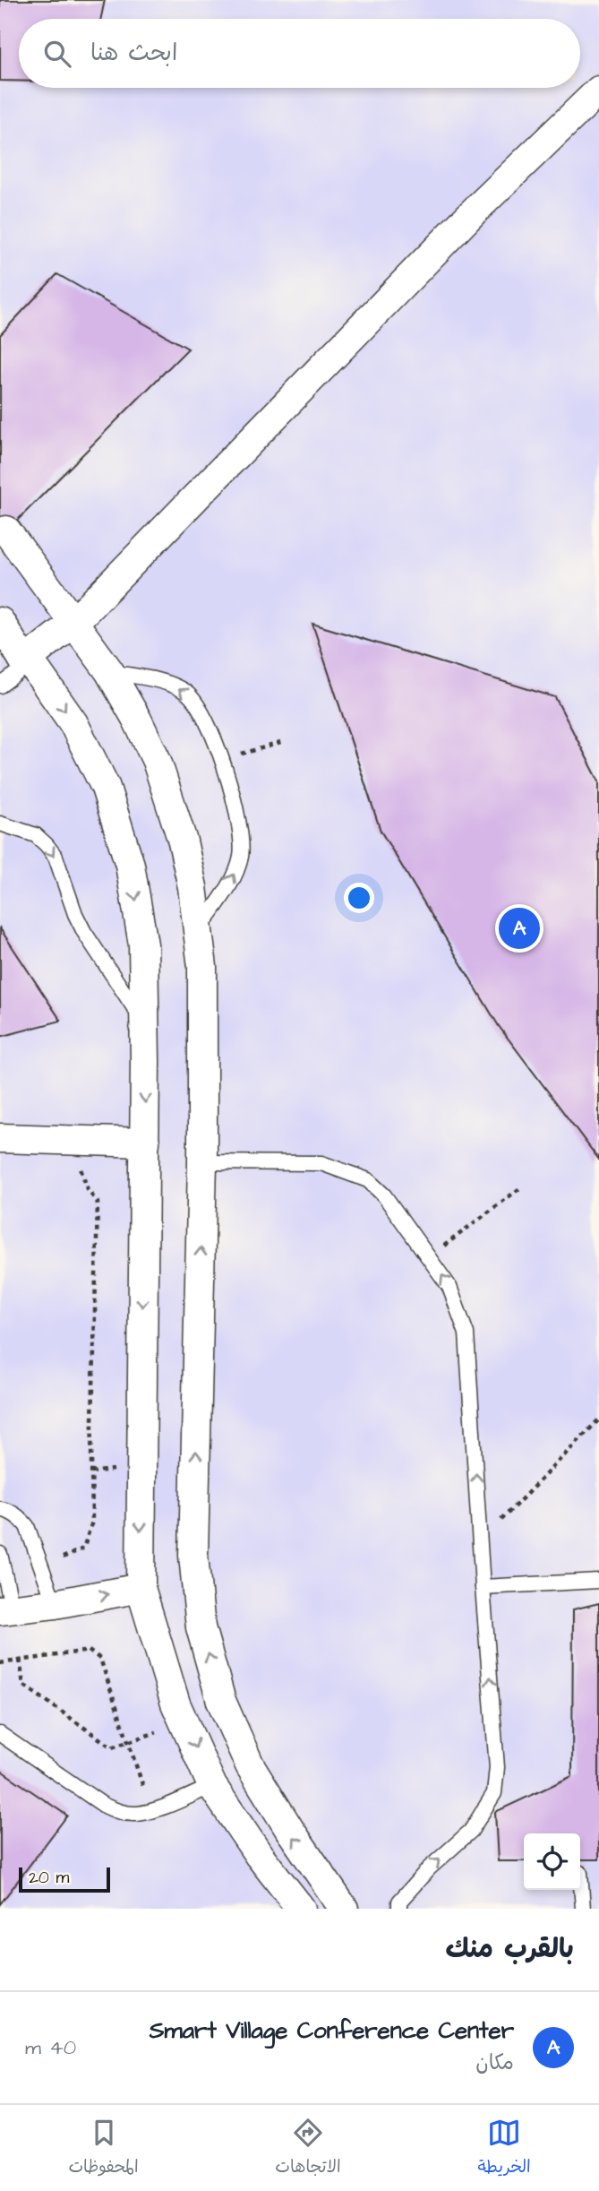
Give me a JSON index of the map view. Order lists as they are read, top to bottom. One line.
{"scale_bar":"20 m","page":{"search":"ابحث هنا","pins":"A","scale":"20 m","heading":"بالقرب منك","list":[{"mark":"A","name":"Smart Village Conference Center","note":"مكان","value":"40 m"}],"nav":["الخريطة","الاتجاهات","المحفوظات"]}}
